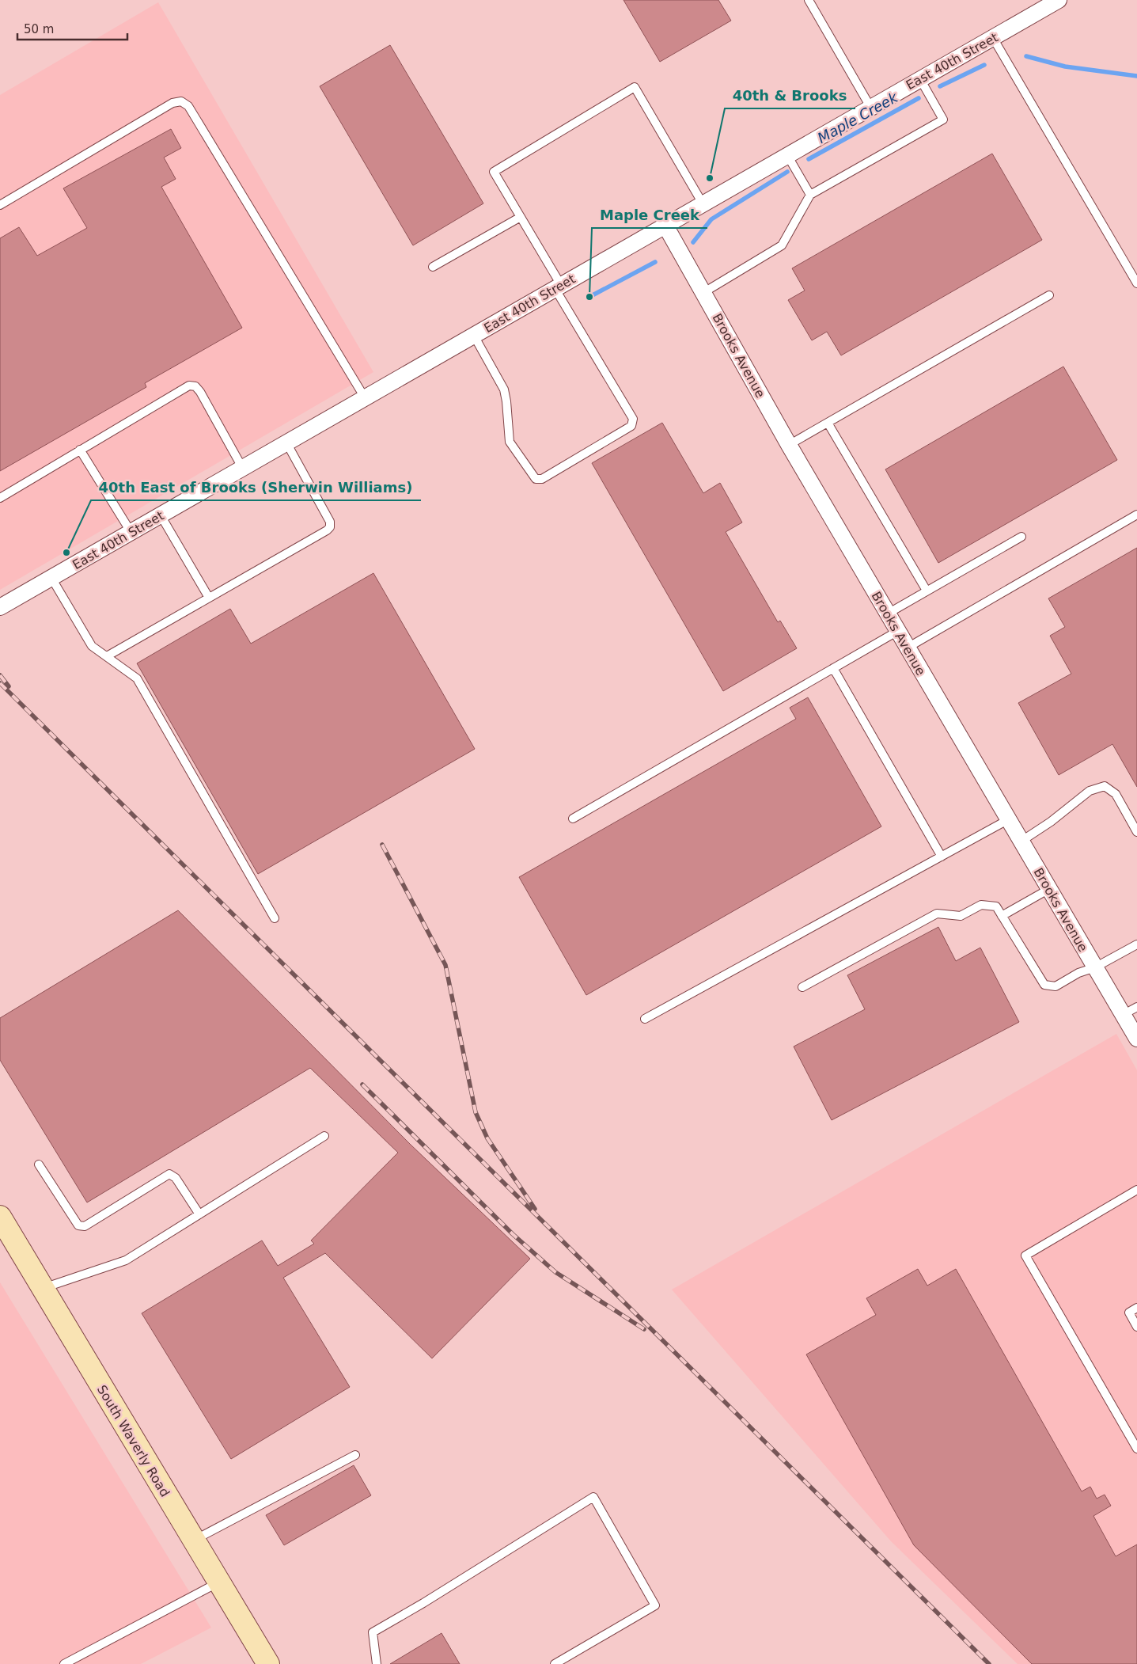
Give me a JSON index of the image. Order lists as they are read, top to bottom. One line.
{"streets":{"main road":["South Waverly Road"],"street":["East 40th Street","Brooks Avenue"]},"crossings":[["East 40th Street","Brooks Avenue"]],"water":["Maple Creek"],"places":["40th & Brooks","Maple Creek","40th East of Brooks (Sherwin Williams)"],"scale_bar":"50 m"}
